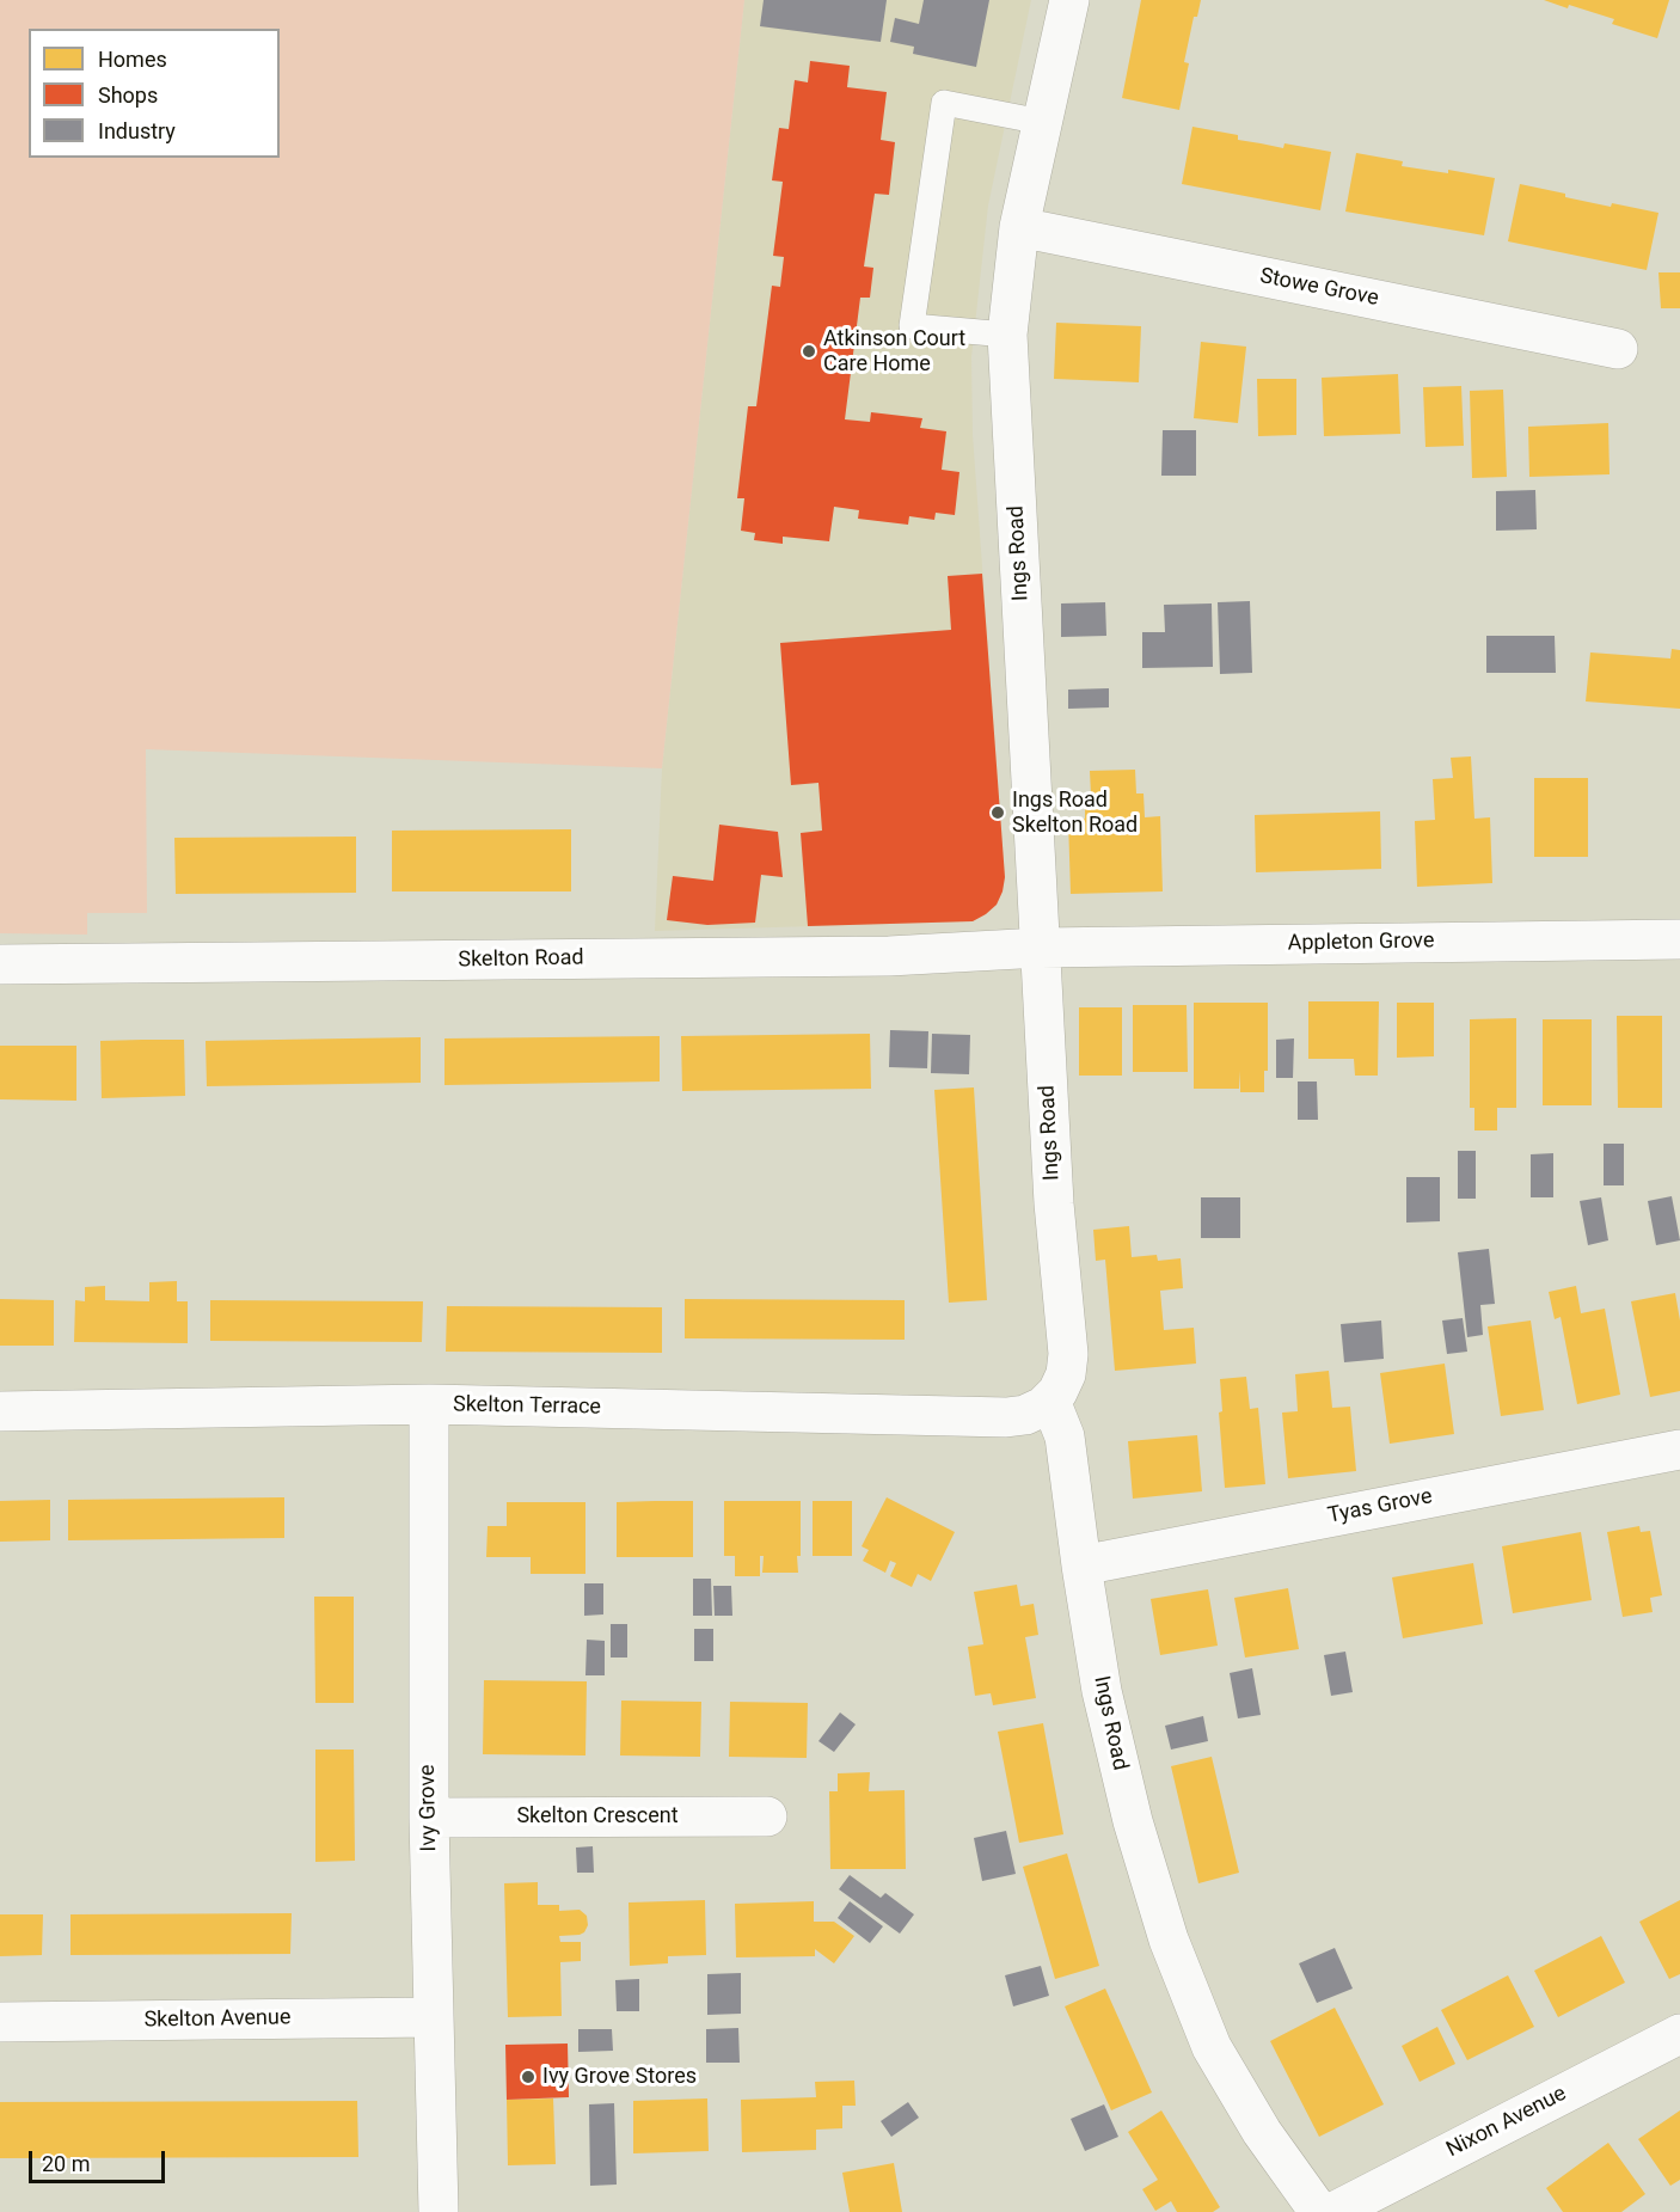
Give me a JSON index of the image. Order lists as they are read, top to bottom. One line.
{"streets":{"street":["Stowe Grove","Ings Road","Appleton Grove","Skelton Road","Skelton Terrace","Tyas Grove","Ivy Grove","Skelton Crescent","Skelton Avenue","Nixon Avenue"]},"crossings":[["Stowe Grove","Ings Road"],["Ings Road","Appleton Grove"],["Ings Road","Skelton Road"],["Ings Road","Skelton Terrace"],["Ings Road","Tyas Grove"],["Appleton Grove","Skelton Road"],["Skelton Terrace","Ivy Grove"],["Ivy Grove","Skelton Crescent"],["Ivy Grove","Skelton Avenue"]],"places":["Atkinson Court Care Home","Ings Road Skelton Road","Ivy Grove Stores"],"legend":["Homes","Shops","Industry"],"scale_bar":"20 m"}
